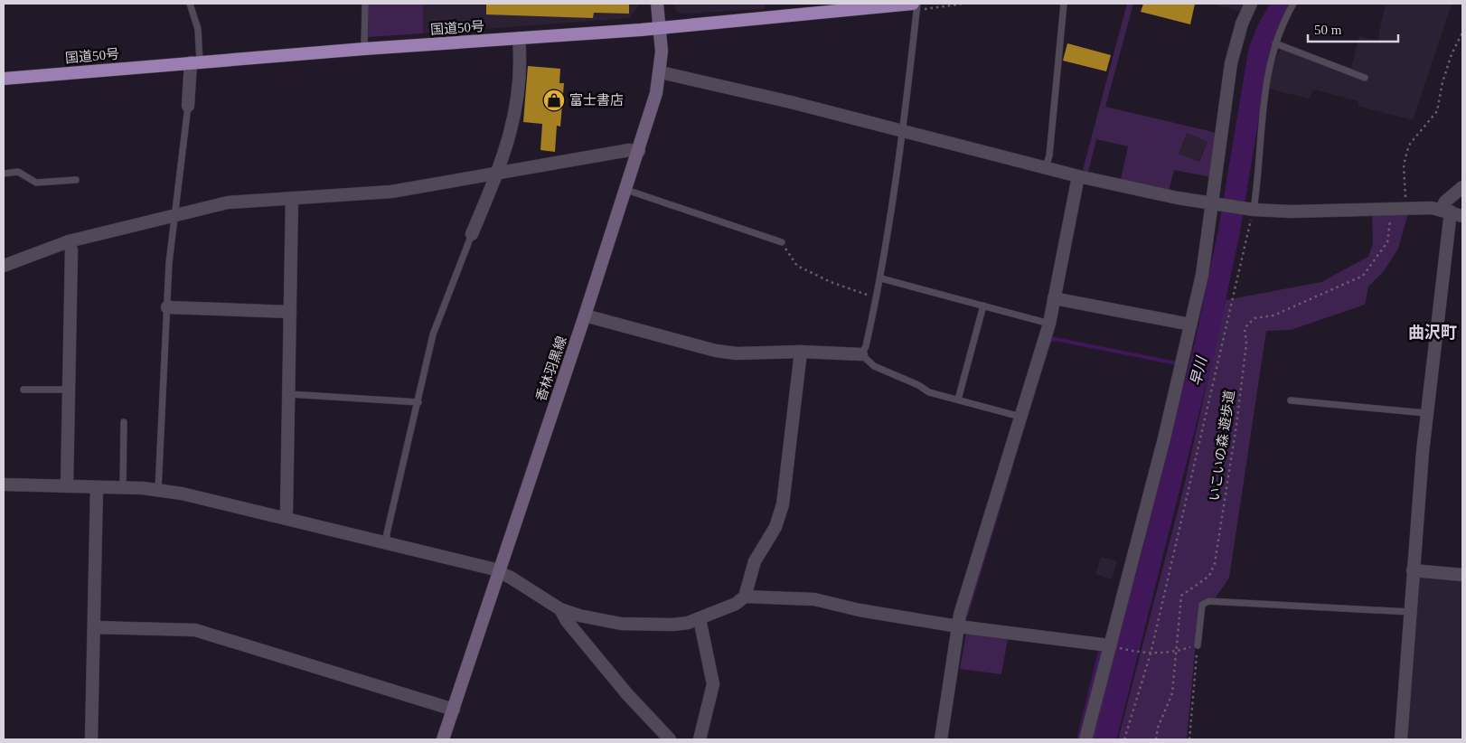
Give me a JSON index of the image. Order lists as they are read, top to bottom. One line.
{"streets":{"highway":["国道50号"],"main road":["香林羽黒線"],"path":["いこいの森 遊歩道"]},"crossings":[["国道50号","香林羽黒線"]],"districts":["曲沢町"],"water":["早川"],"places":{"shop":["富士書店"]},"scale_bar":"50 m"}
